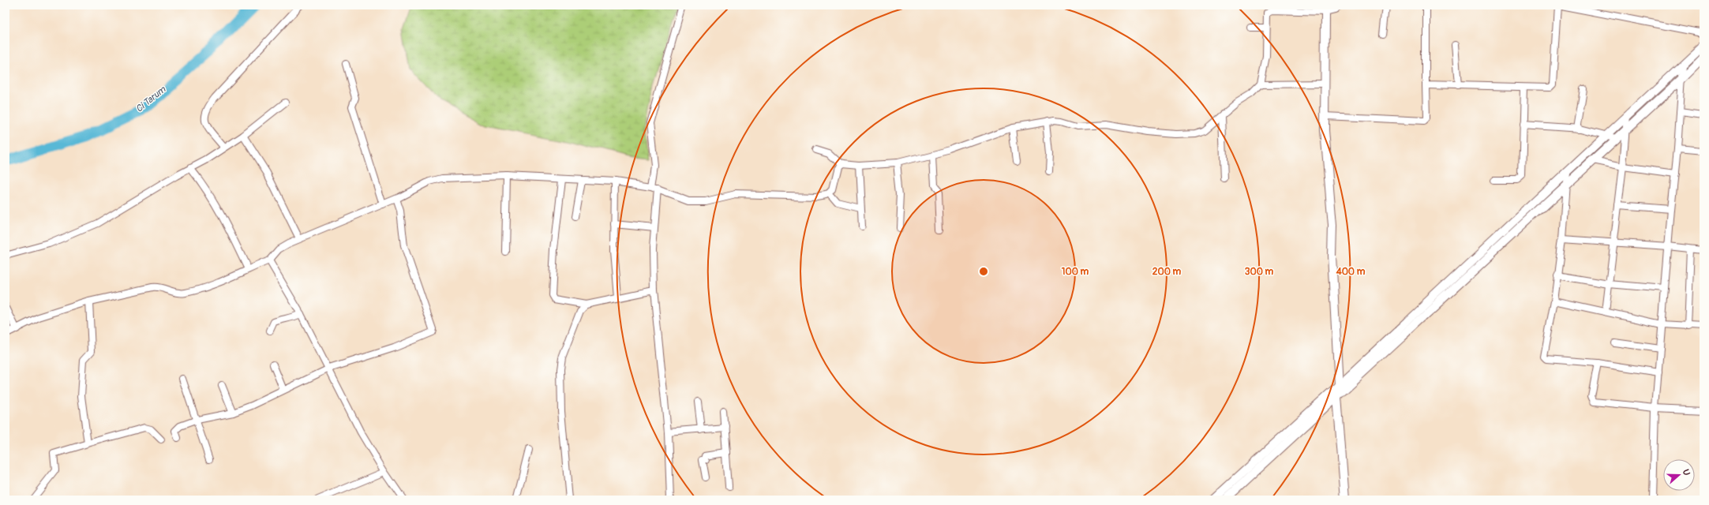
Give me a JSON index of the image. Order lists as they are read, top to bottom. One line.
{"water":["Ci Tarum"],"north":"right","rings":["100 m","200 m","300 m","400 m"]}
